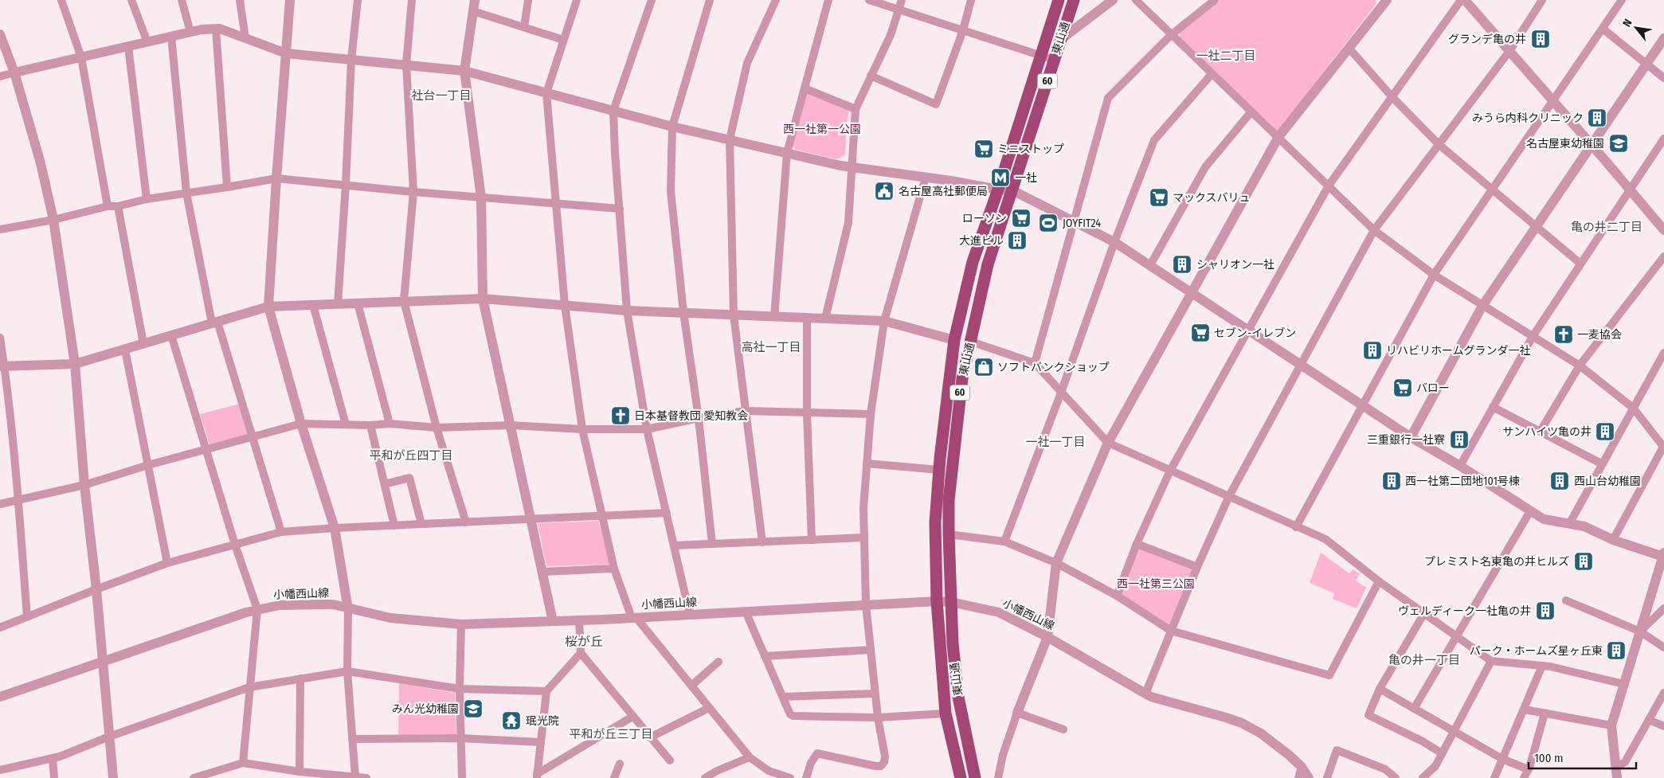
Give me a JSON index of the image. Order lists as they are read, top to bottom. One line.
{"streets":{"main road":["東山通","60"],"street":["小幡西山線"]},"crossings":[["東山通","小幡西山線"]],"districts":["一社二丁目","社台一丁目","亀の井二丁目","高社一丁目","一社一丁目","平和が丘四丁目","桜が丘","亀の井一丁目","平和が丘三丁目"],"parks":["西一社第一公園","西一社第三公園"],"places":{"building":["グランデ亀の井","みうら内科クリニック","大進ビル","シャリオン一社","リハビリホームグランダ一社","サンハイツ亀の井","三重銀行一社寮","西一社第二団地101号棟","西山台幼稚園","プレミスト名東亀の井ヒルズ","ヴェルディーク一社亀の井","パーク・ホームズ星ヶ丘東"],"school or university":["名古屋東幼稚園","みん光幼稚園"],"supermarket":["ミニストップ","マックスバリュ","ローソン","セブン-イレブン","バロー"],"metro station":["一社"],"public building":["名古屋高社郵便局"],"sports":["JOYFIT24"],"church":["一麦協会","日本基督教団 愛知教会"],"shop":["ソフトバンクショップ"],"temple":["珉光院"]},"scale_bar":"100 m","north":"top left"}
